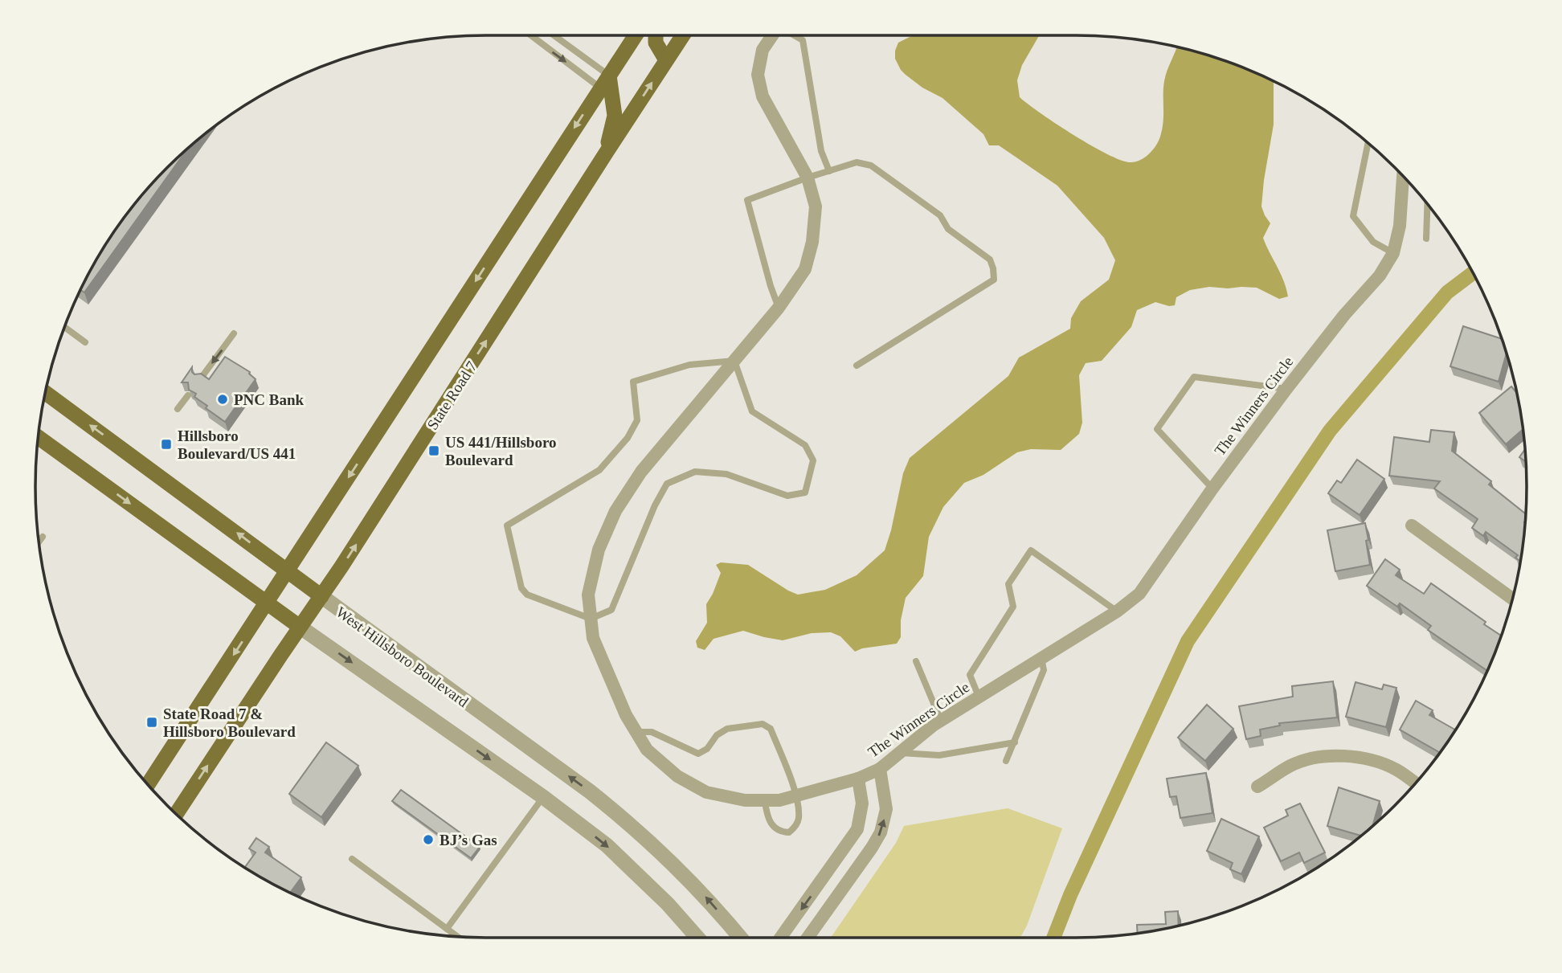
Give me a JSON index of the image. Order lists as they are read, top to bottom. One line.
{"streets":{"main road":["State Road 7","West Hillsboro Boulevard"],"street":["The Winners Circle"]},"crossings":[["State Road 7","West Hillsboro Boulevard"]],"places":{"other":["PNC Bank","BJ’s Gas"],"transit":["Hillsboro Boulevard/US 441","US 441/Hillsboro Boulevard","State Road 7 & Hillsboro Boulevard"]}}
